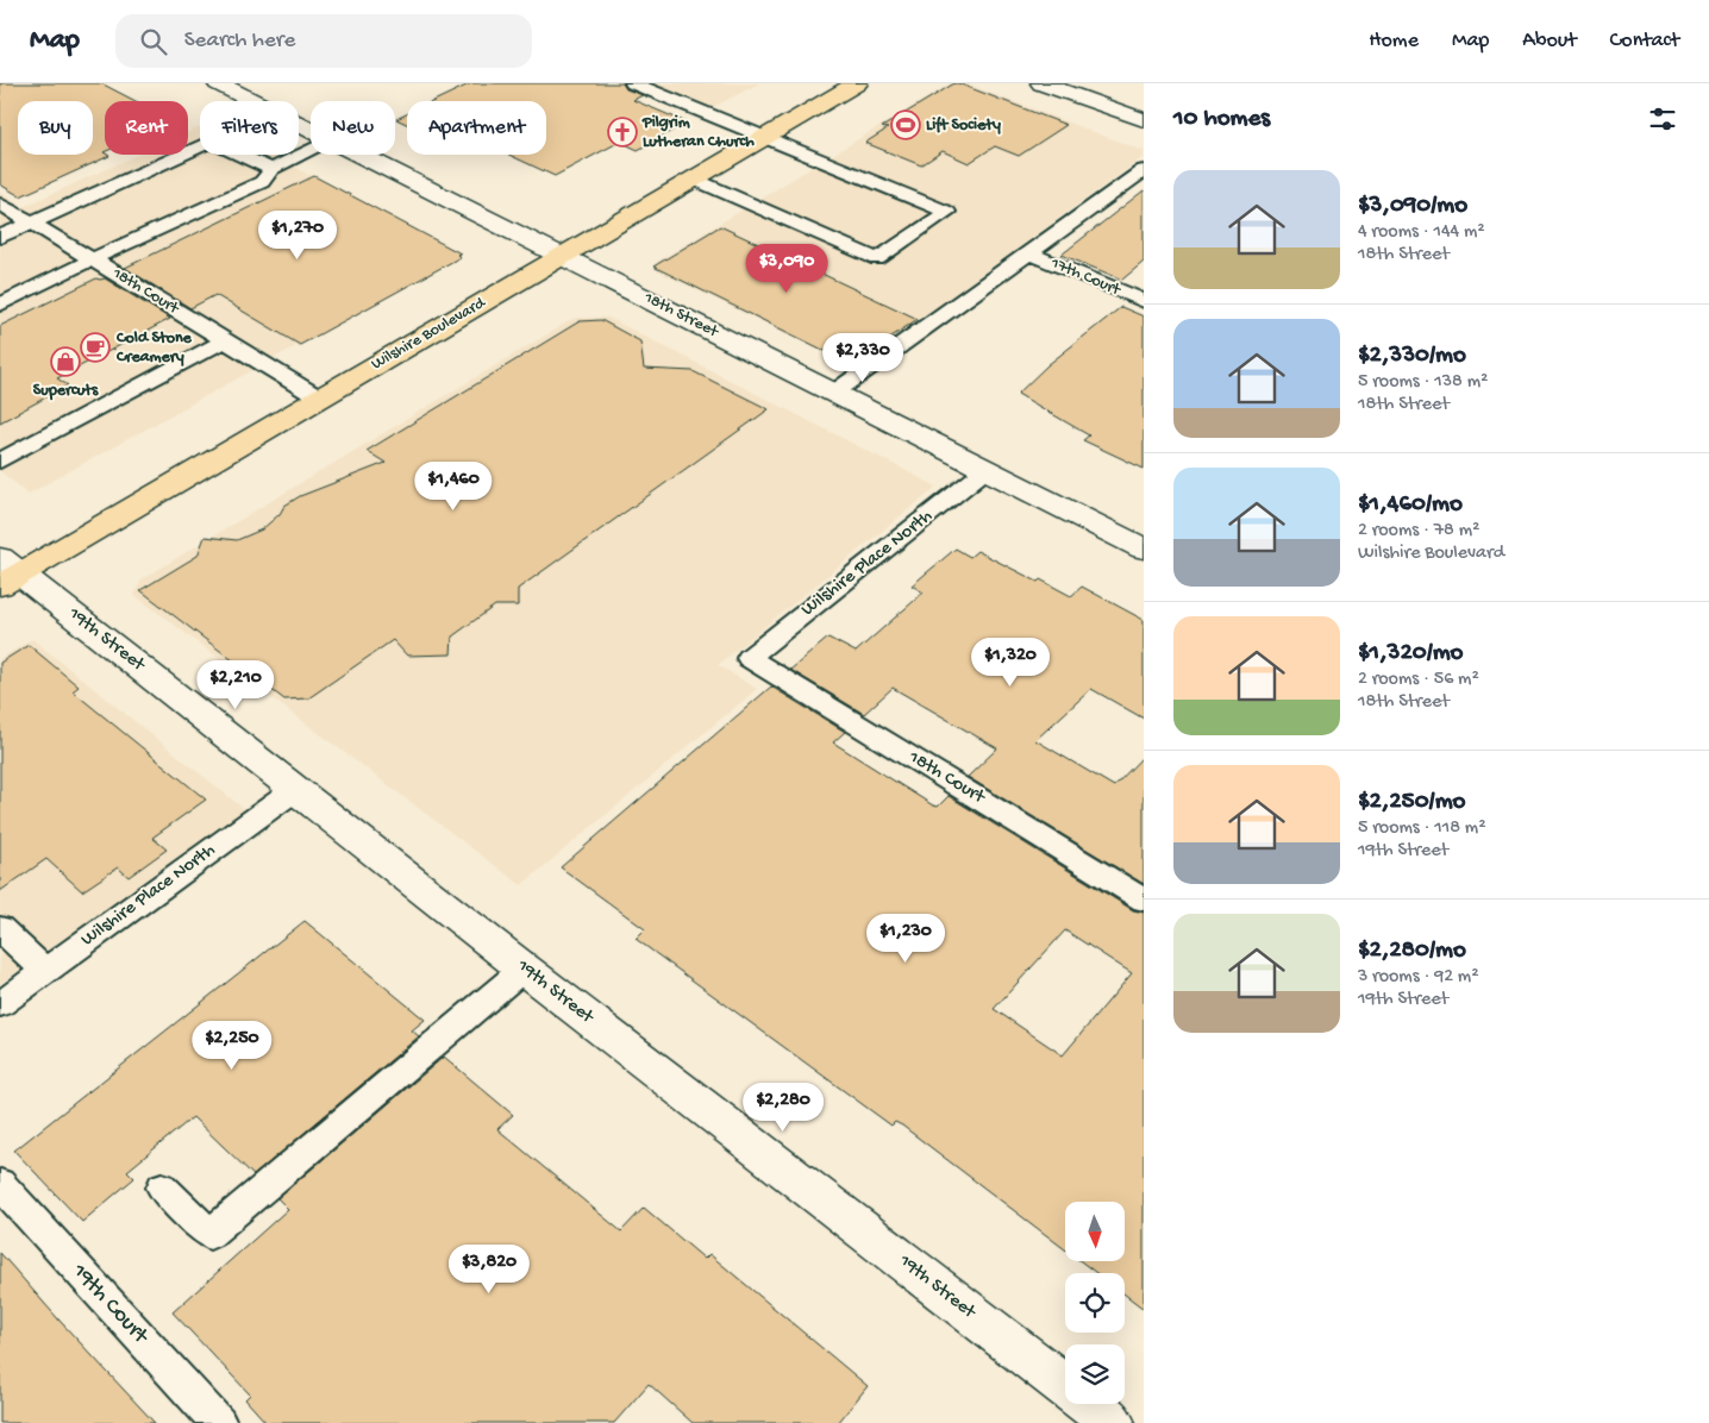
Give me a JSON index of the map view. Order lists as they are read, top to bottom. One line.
{"streets":{"main road":["Wilshire Boulevard"],"street":["18th Street","19th Street"],"lane":["17th Court","18th Court","Wilshire Place North","19th Court"]},"crossings":[["18th Court","Wilshire Boulevard"],["18th Court","Wilshire Place North"],["18th Street","Wilshire Boulevard"],["18th Street","Wilshire Place North"],["Wilshire Boulevard","19th Street"],["Wilshire Place North","19th Street"]],"places":{"sports":["Lift Society"],"church":["Pilgrim Lutheran Church"],"cafe":["Cold Stone Creamery"],"shop":["Supercuts"]},"north":"bottom","page":{"header":"Map","search":"Search here","nav":["Home","Map","About","Contact"],"heading":"10 homes","chip":["Buy","Rent","Filters","New","Apartment"],"list":[{"name":"$3,090/mo","note":"4 rooms · 144 m² · 18th Street"},{"name":"$2,330/mo","note":"5 rooms · 138 m² · 18th Street"},{"name":"$1,460/mo","note":"2 rooms · 78 m² · Wilshire Boulevard"},{"name":"$1,320/mo","note":"2 rooms · 56 m² · 18th Street"},{"name":"$2,250/mo","note":"5 rooms · 118 m² · 19th Street"},{"name":"$2,280/mo","note":"3 rooms · 92 m² · 19th Street"}],"price":["$1,270","$3,090","$2,330","$1,460","$1,320","$2,210","$1,230","$2,250","$2,280","$3,820"]}}
